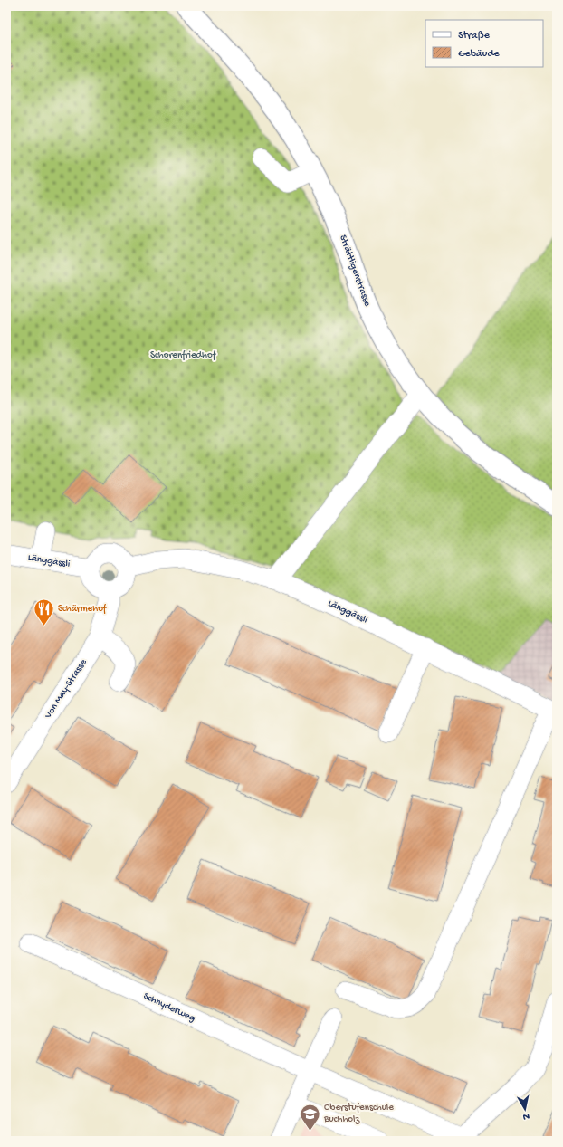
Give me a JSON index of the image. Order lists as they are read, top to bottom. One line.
{"streets":{"main road":["Strättligenstrasse"],"street":["Länggässli","Von May-Strasse","Schnyderweg"]},"crossings":[["Länggässli","Von May-Strasse"]],"parks":["Schorenfriedhof"],"places":{"restaurant":["Schärmehof"],"school or university":["Oberstufenschule Buchholz"]},"legend":["Straße","Gebäude"],"north":"bottom"}
